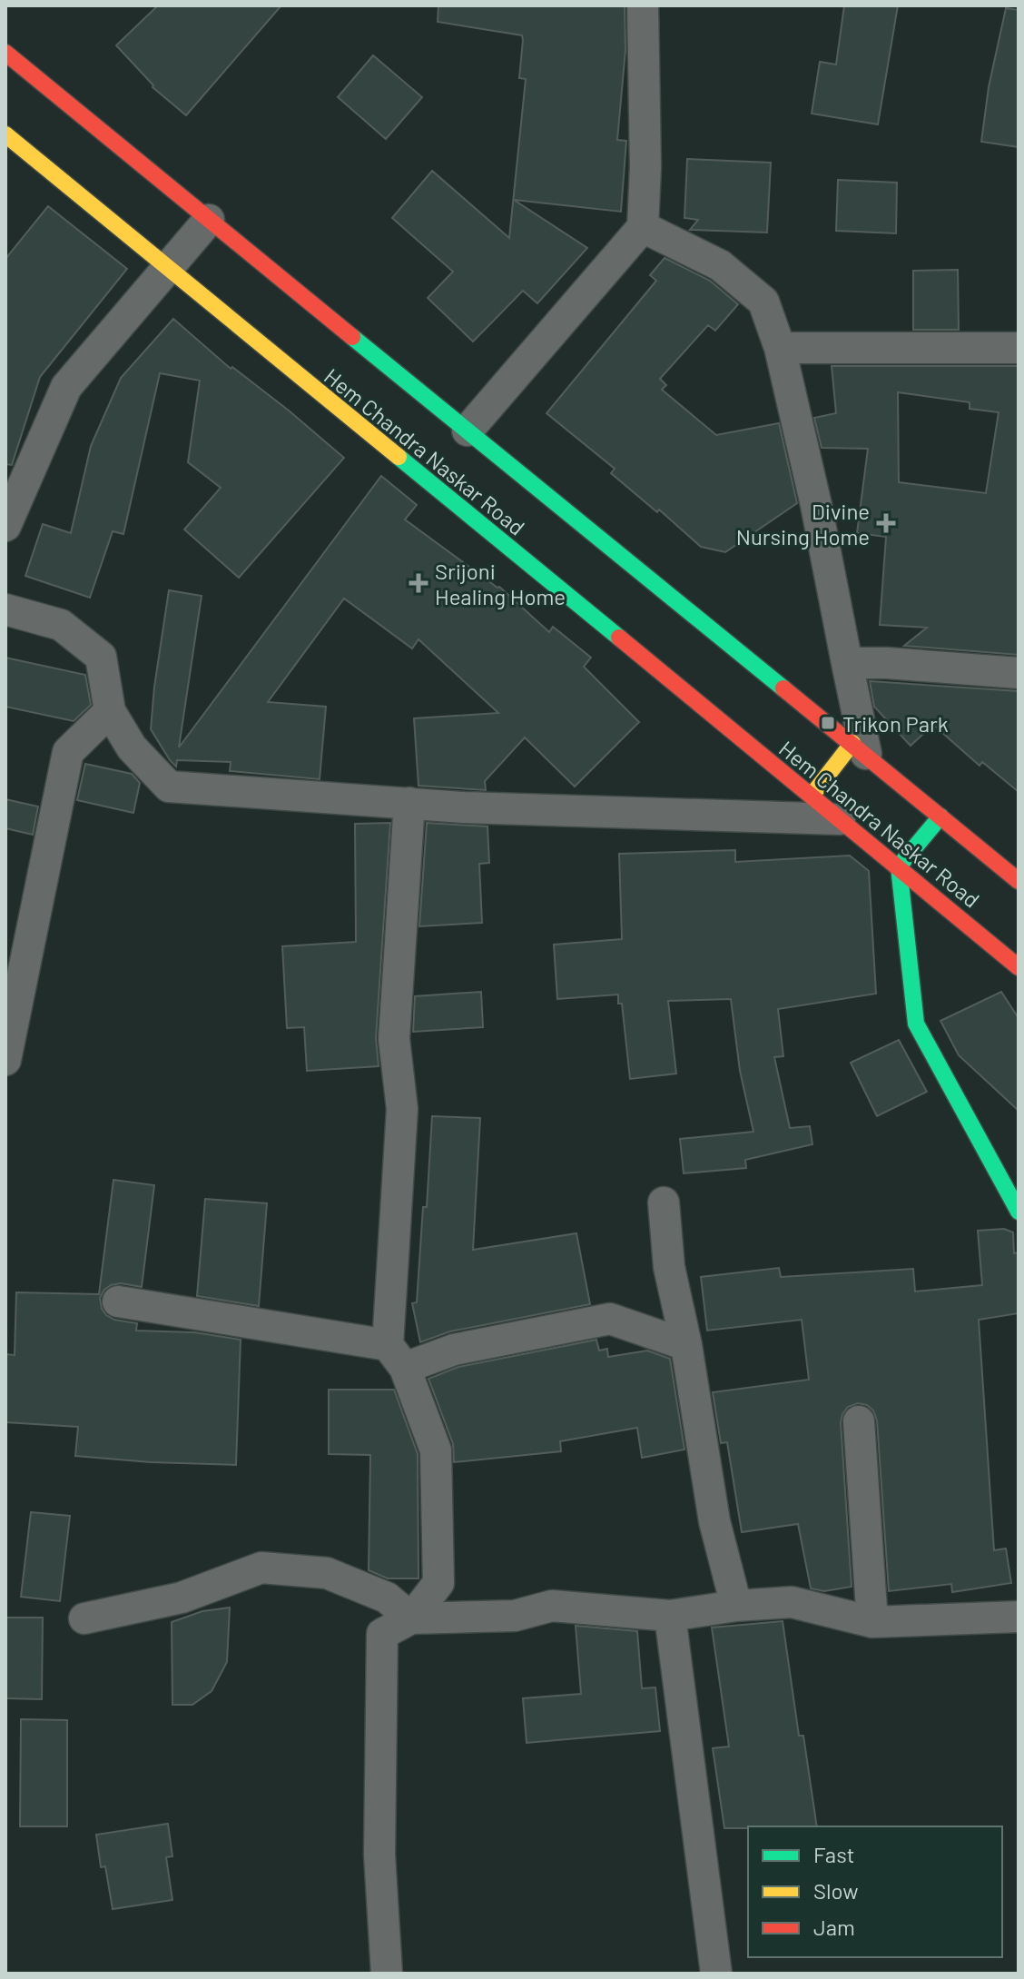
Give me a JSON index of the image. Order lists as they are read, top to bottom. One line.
{"streets":{"main road":["Hem Chandra Naskar Road"]},"places":{"health":["Divine Nursing Home","Srijoni Healing Home"],"transit":["Trikon Park"]},"legend":["Fast","Slow","Jam"]}
